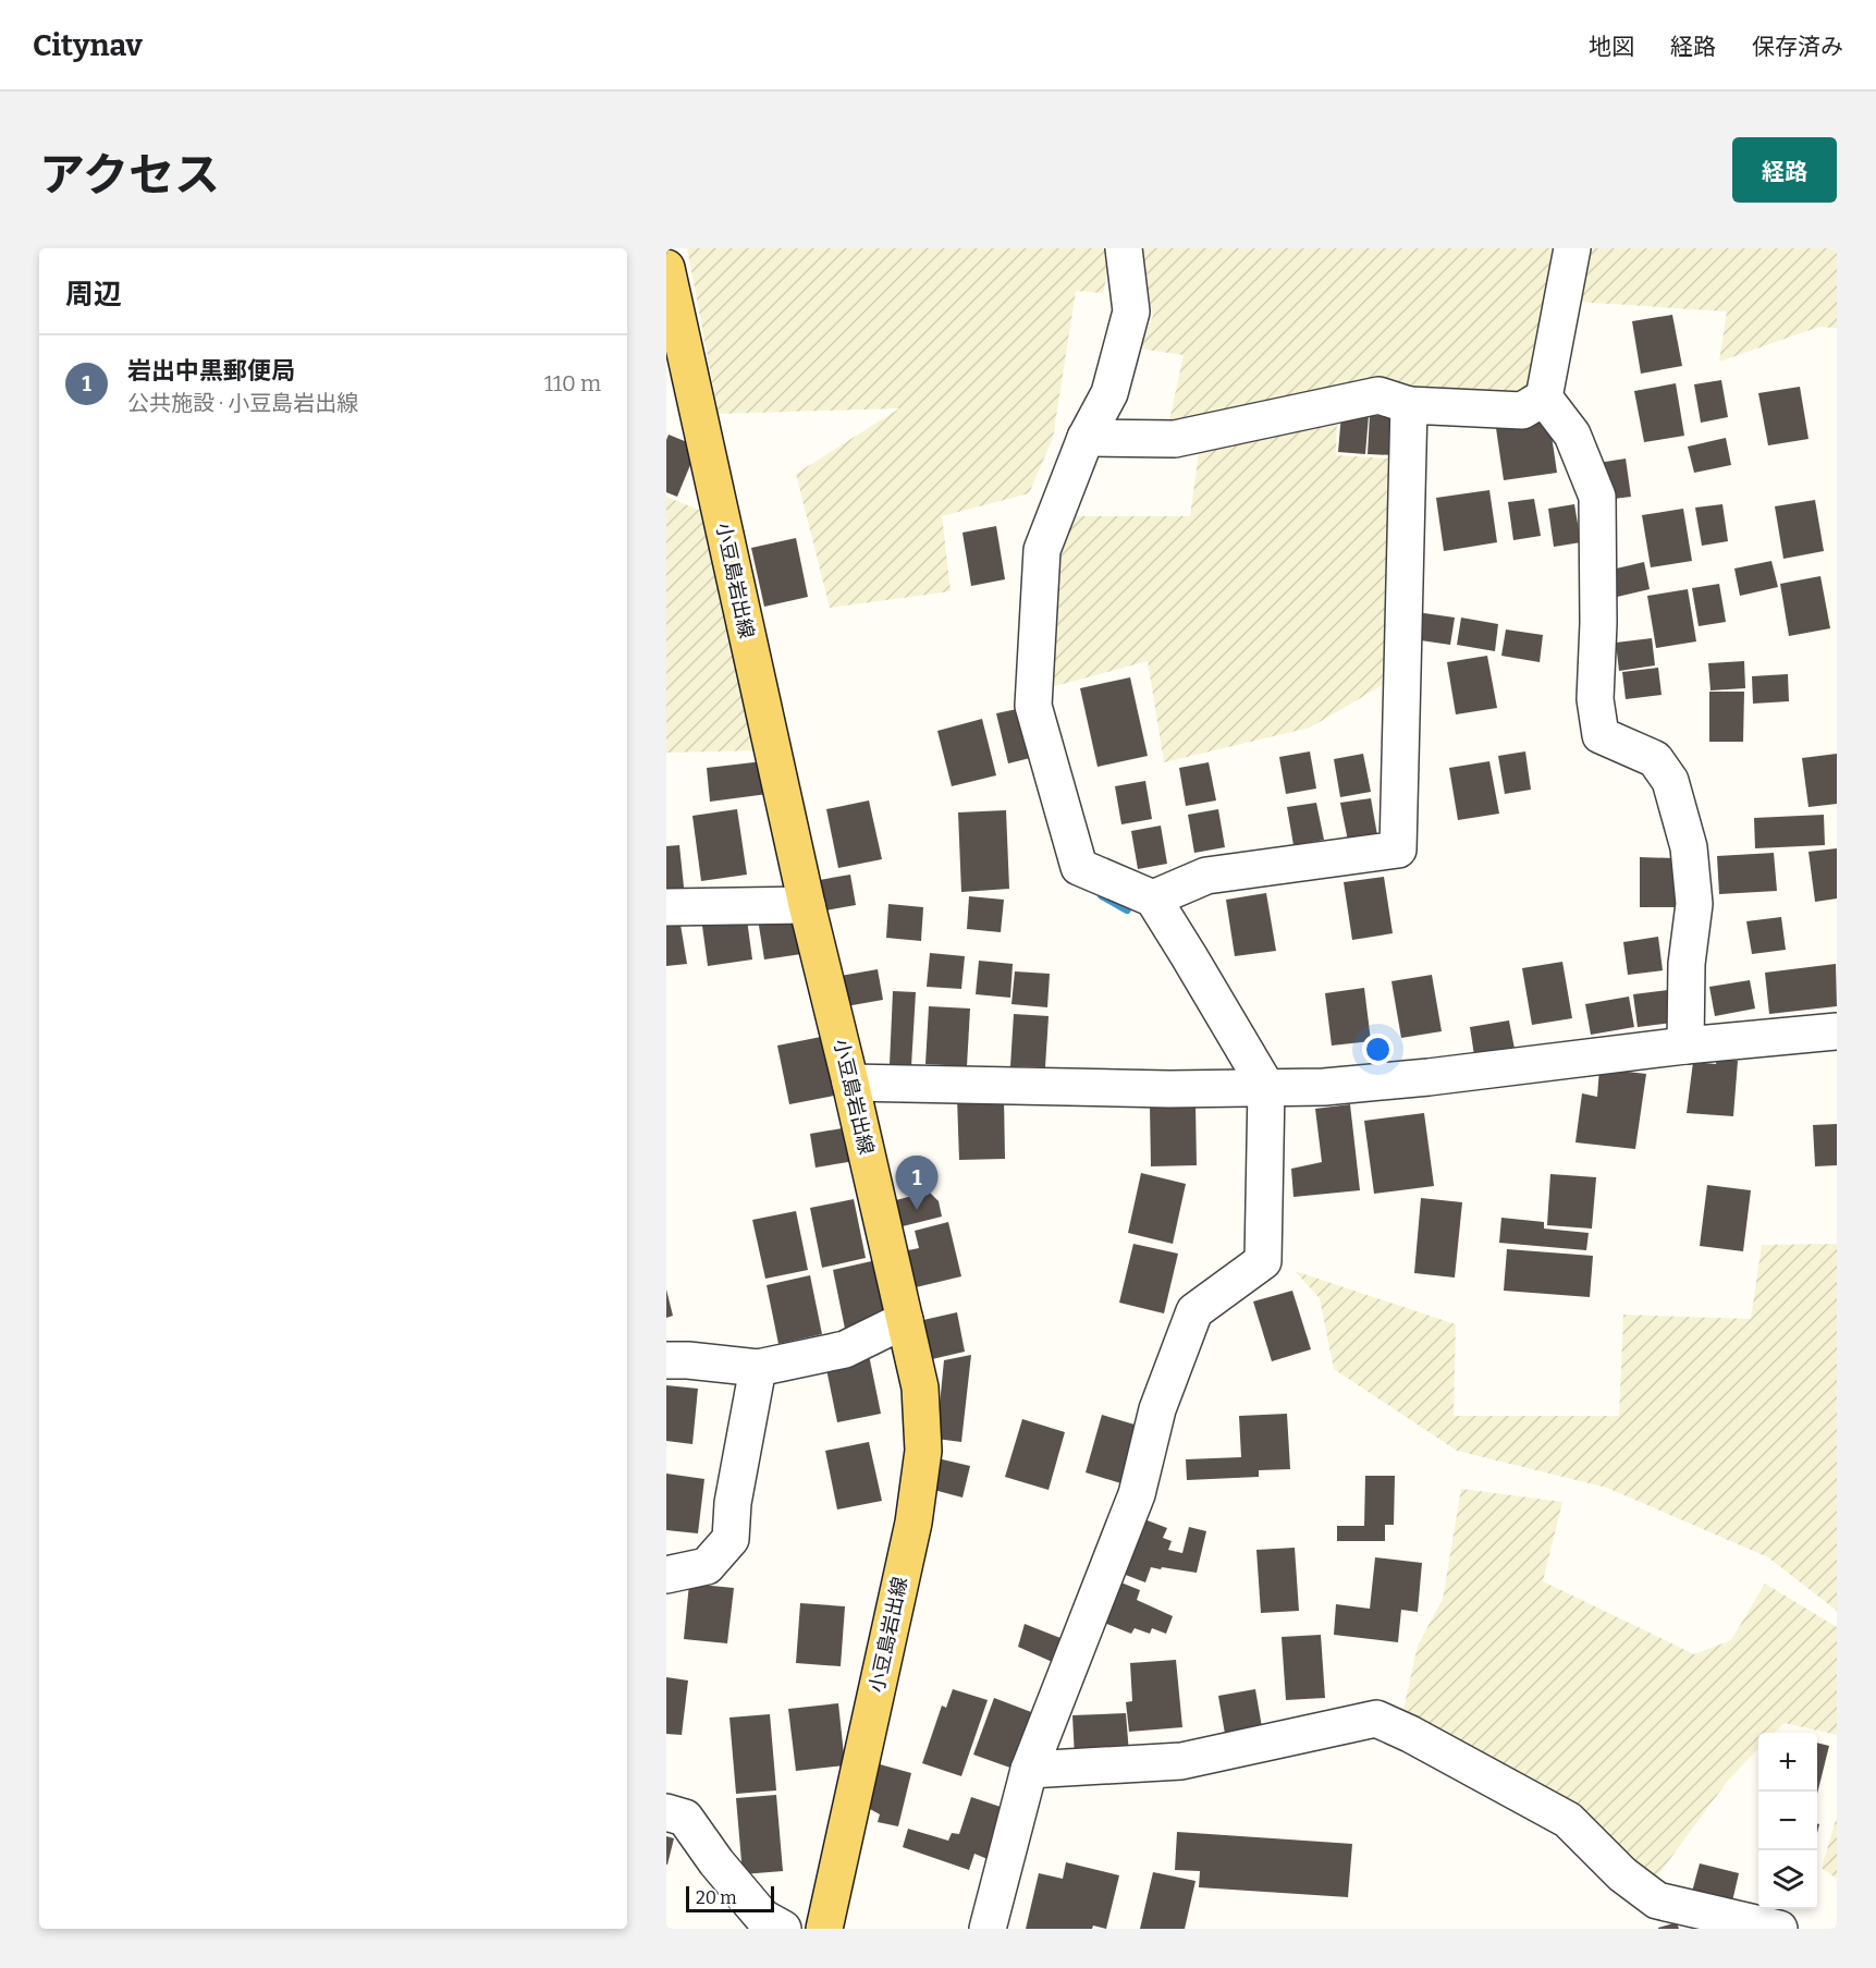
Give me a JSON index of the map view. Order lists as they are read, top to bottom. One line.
{"streets":{"main road":["小豆島岩出線"]},"scale_bar":"20 m","page":{"header":"Citynav","nav":["地図","経路","保存済み"],"title":"アクセス","buttons":"経路","heading":"周辺","list":[{"mark":"1","name":"岩出中黒郵便局","note":"公共施設 · 小豆島岩出線","value":"110 m"}],"pins":"1","map_buttons":["+","−"],"scale":"20 m"}}
